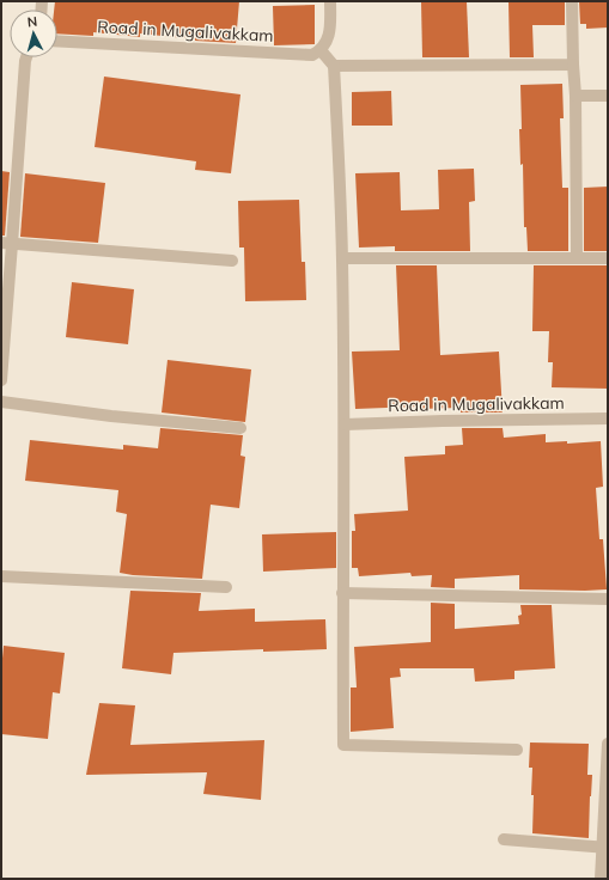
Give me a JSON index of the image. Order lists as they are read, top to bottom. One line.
{"streets":{"street":["Road in Mugalivakkam"]},"north":"top"}
